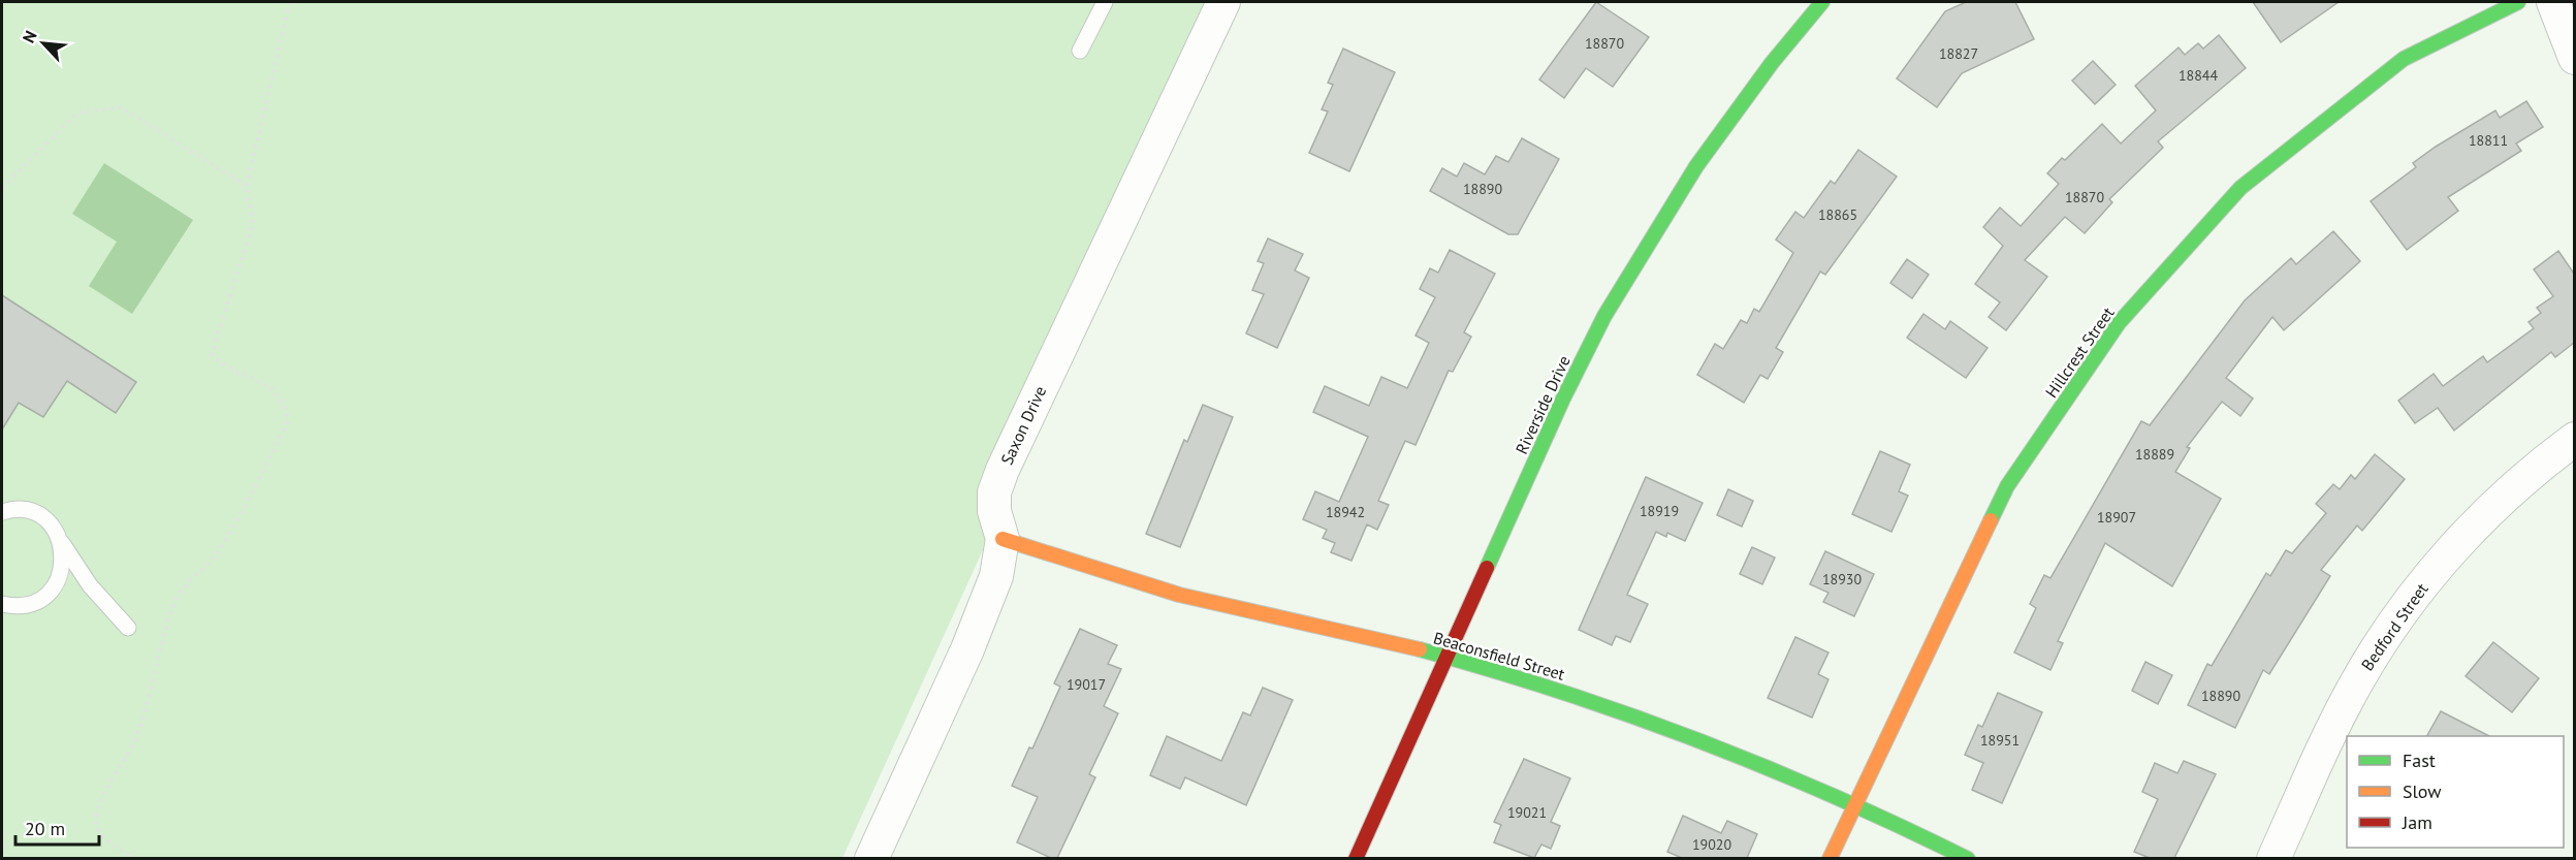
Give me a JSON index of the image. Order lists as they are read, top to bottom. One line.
{"streets":{"street":["Hillcrest Street","Riverside Drive","Saxon Drive","Bedford Street","Beaconsfield Street"]},"crossings":[["Hillcrest Street","Beaconsfield Street"],["Riverside Drive","Beaconsfield Street"],["Saxon Drive","Beaconsfield Street"]],"house_numbers":["18870","18827","18844","18811","18890","18870","18865","18889","18919","18942","18907","18930","19017","18890","18951","19021","19020"],"legend":["Fast","Slow","Jam"],"scale_bar":"20 m","north":"top left"}
